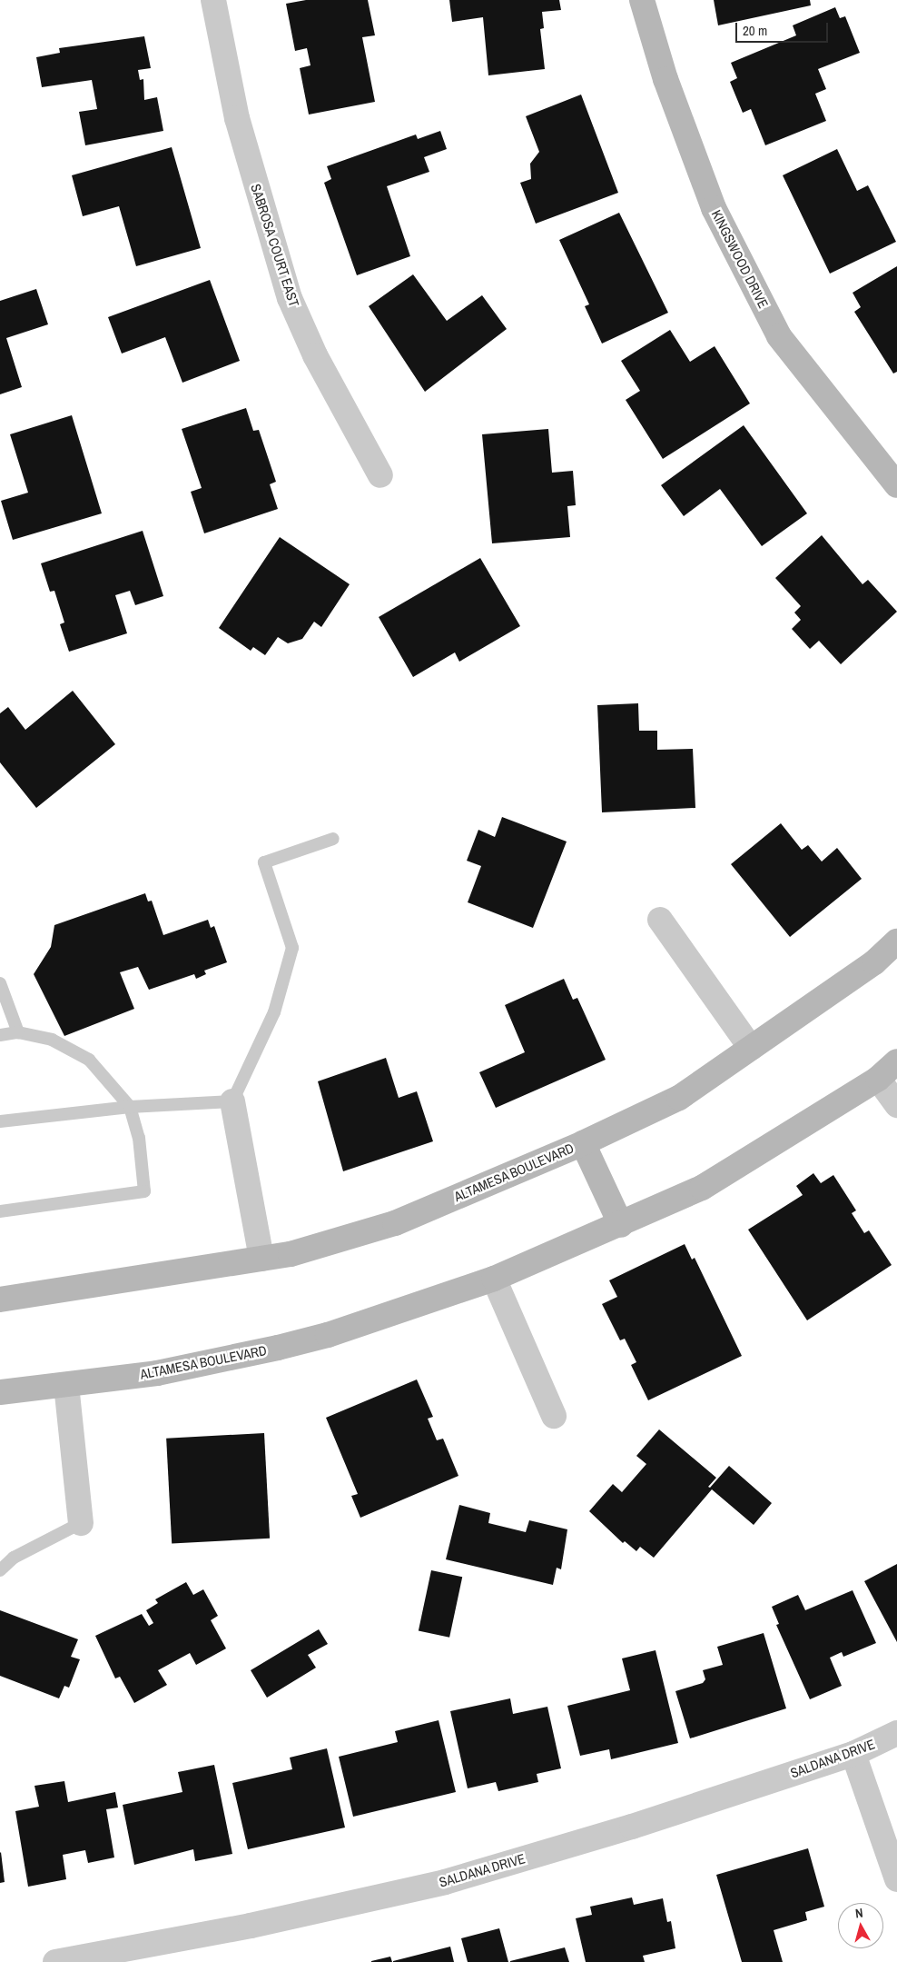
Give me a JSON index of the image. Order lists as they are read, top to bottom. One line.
{"streets":{"main road":["KINGSWOOD DRIVE","ALTAMESA BOULEVARD"],"street":["SABROSA COURT EAST","SALDANA DRIVE"]},"scale_bar":"20 m","north":"top"}
